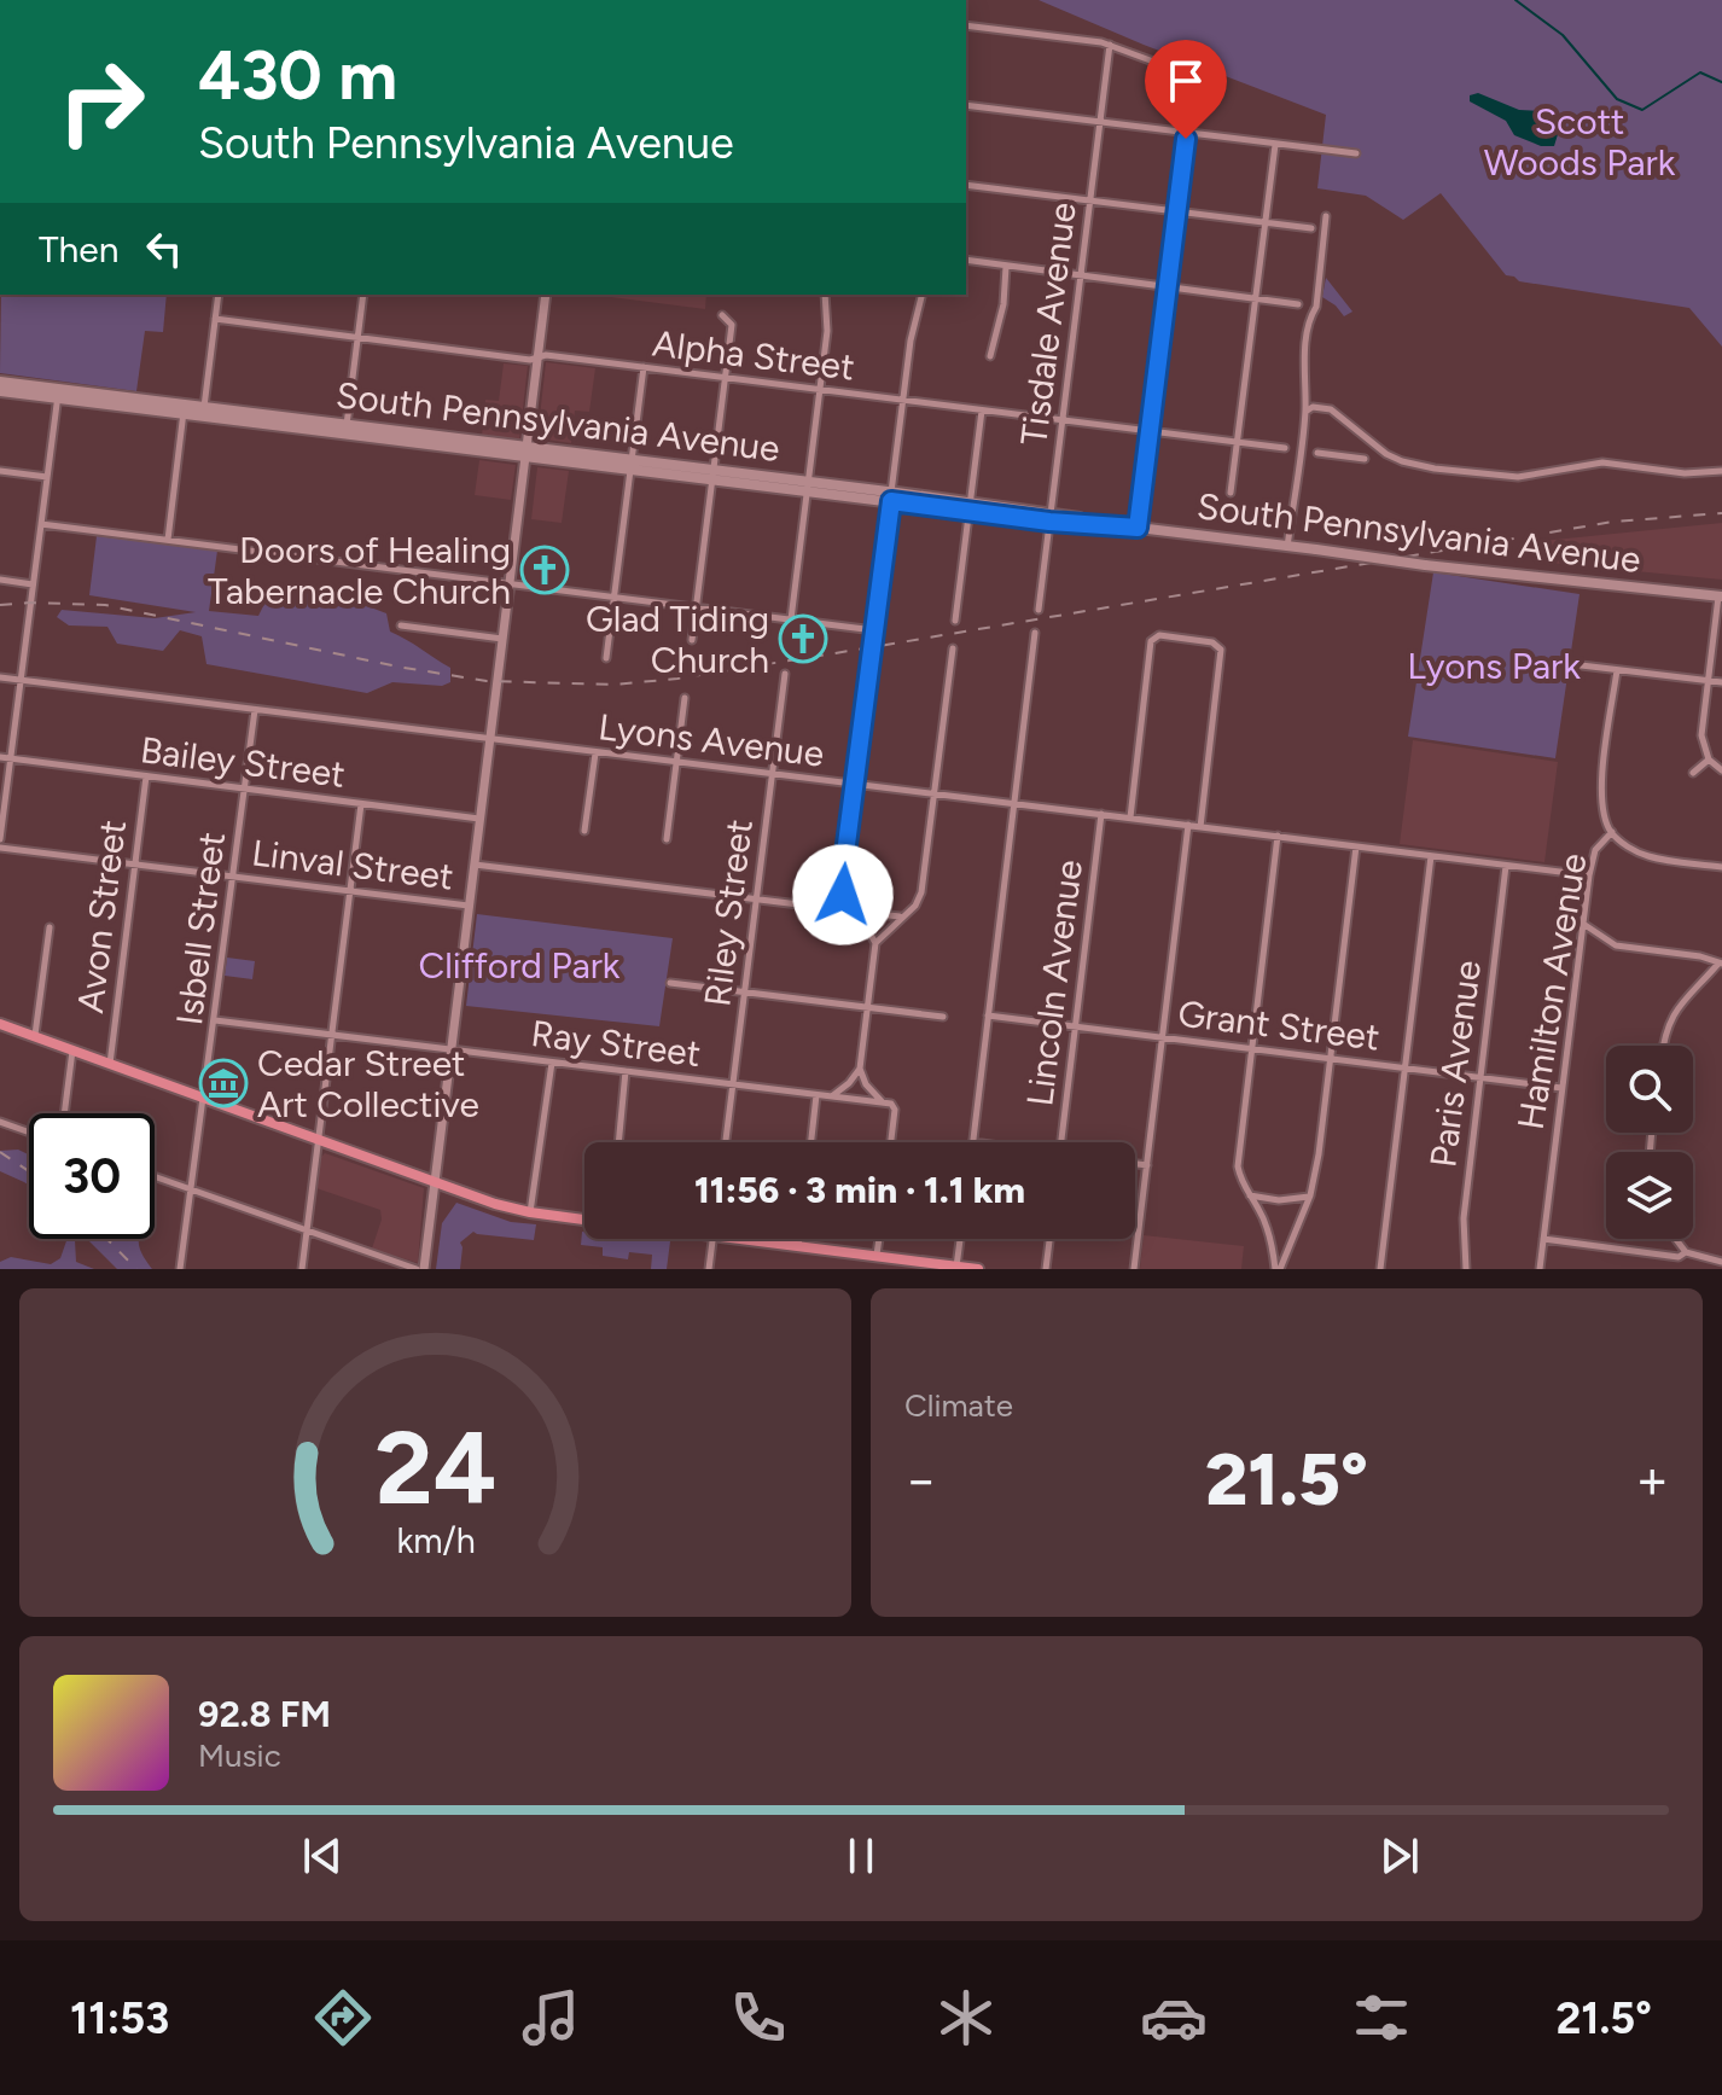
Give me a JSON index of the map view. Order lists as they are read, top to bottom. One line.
{"streets":{"main road":["South Pennsylvania Avenue"],"street":["Tisdale Avenue","Alpha Street","Lyons Avenue","Bailey Street","Linval Street","Riley Street","Avon Street","Isbell Street","Lincoln Avenue","Hamilton Avenue","Grant Street","Ray Street","Paris Avenue"]},"crossings":[["Tisdale Avenue","Alpha Street"],["Tisdale Avenue","South Pennsylvania Avenue"],["Lyons Avenue","Riley Street"],["Lyons Avenue","Isbell Street"],["Lyons Avenue","Lincoln Avenue"],["Lyons Avenue","Hamilton Avenue"],["Lyons Avenue","Paris Avenue"],["Bailey Street","Avon Street"],["Bailey Street","Isbell Street"],["Linval Street","Avon Street"],["Linval Street","Isbell Street"],["Riley Street","Ray Street"],["Isbell Street","Ray Street"],["Lincoln Avenue","Grant Street"],["Hamilton Avenue","Grant Street"],["Grant Street","Paris Avenue"]],"parks":["Scott Woods Park","Lyons Park","Clifford Park"],"places":{"church":["Doors of Healing Tabernacle Church","Glad Tiding Church"],"museum":["Cedar Street Art Collective"]},"page":{"turn":["430 m","South Pennsylvania Avenue"],"then":"Then","limit":"30","trip":"11:56 · 3 min · 1.1 km","tile":"Climate","heat":["−","21.5°","+"],"song":["92.8 FM","Music"],"tabs":["11:53","21.5°"],"gauge":["24","km/h"]}}
